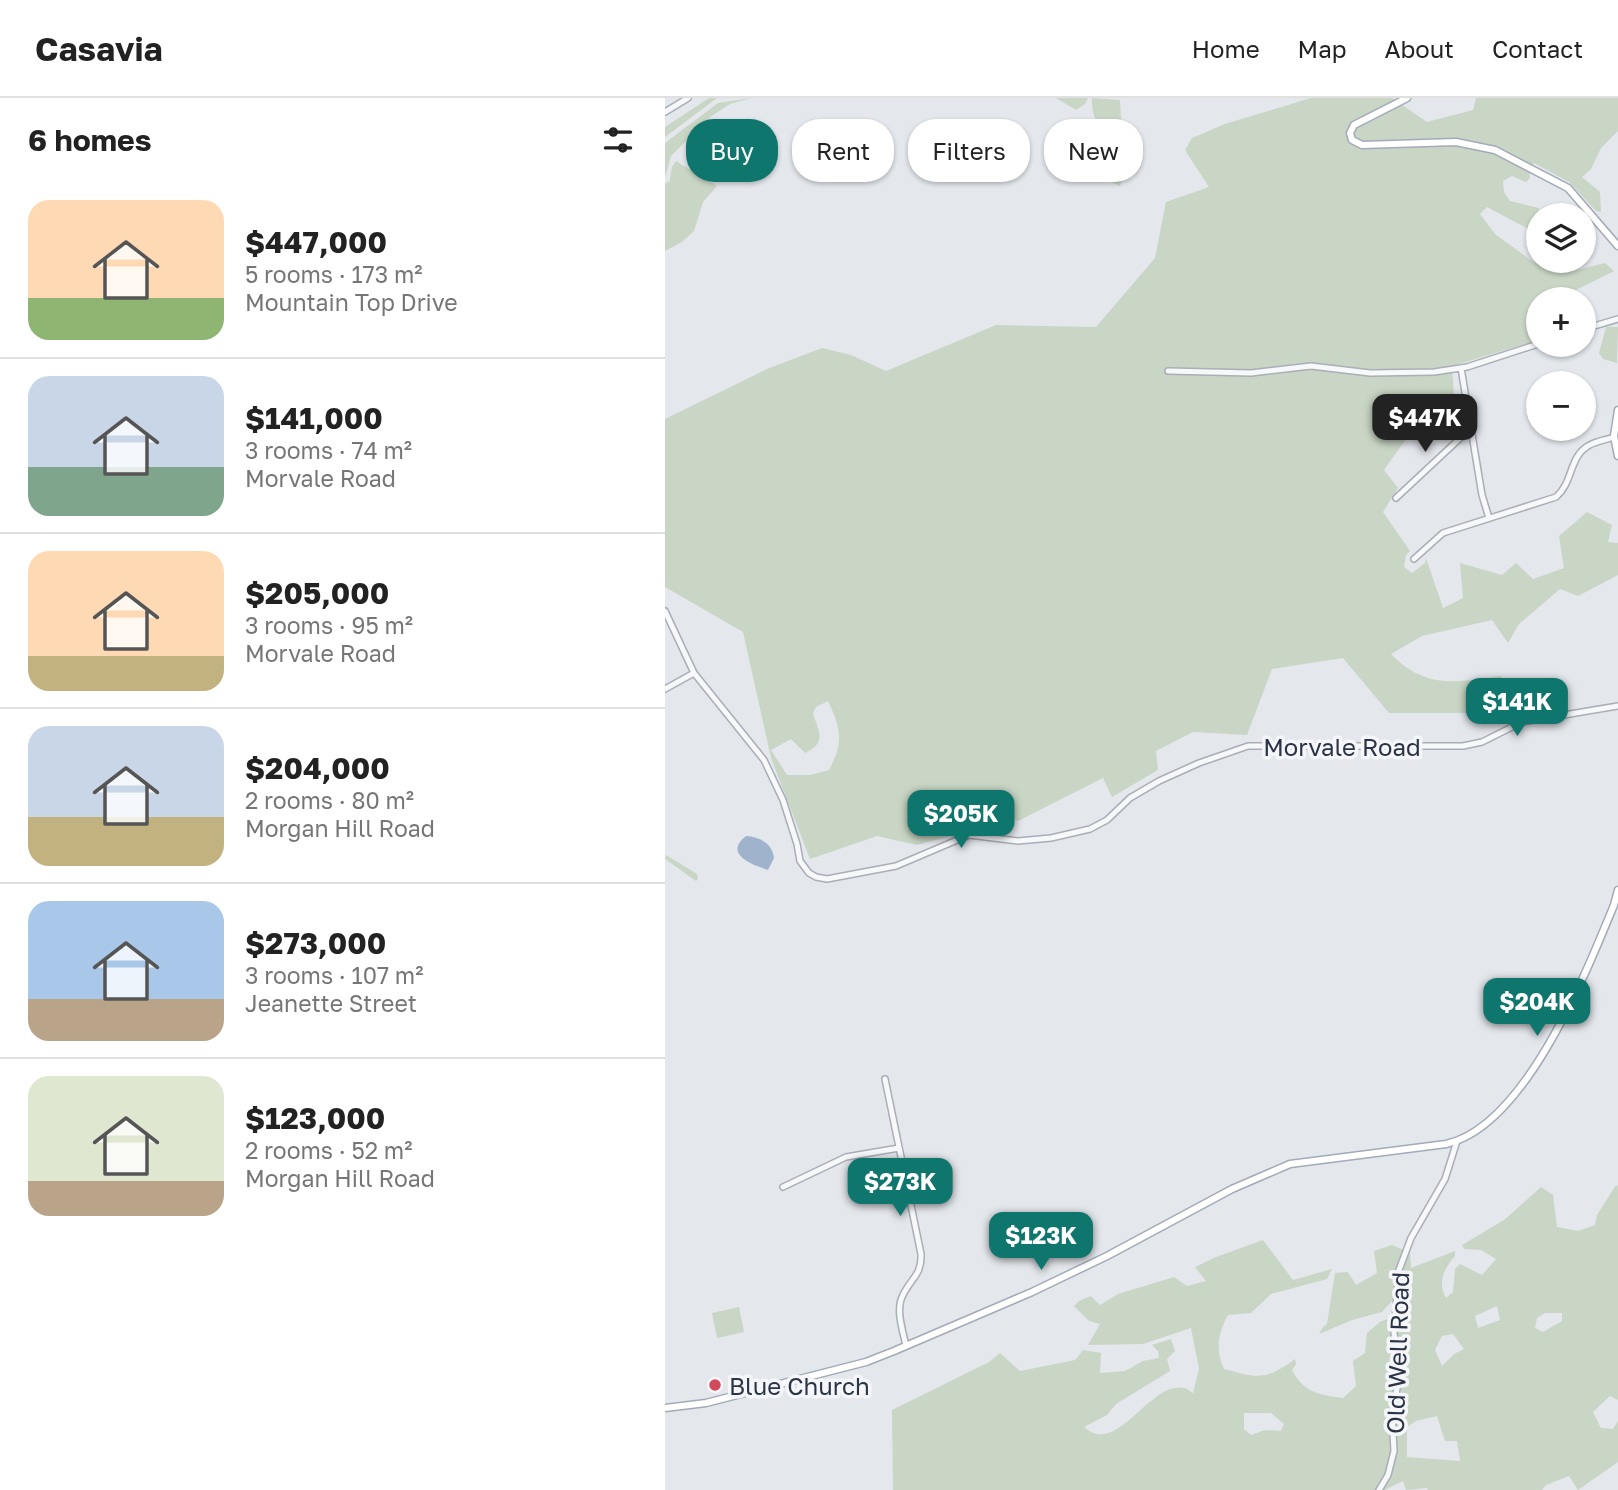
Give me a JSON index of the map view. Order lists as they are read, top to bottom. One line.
{"streets":{"street":["Morvale Road","Old Well Road"]},"places":["Blue Church"],"page":{"header":"Casavia","nav":["Home","Map","About","Contact"],"heading":"6 homes","chip":["Buy","Rent","Filters","New"],"list":[{"name":"$447,000","note":"5 rooms · 173 m² · Mountain Top Drive"},{"name":"$141,000","note":"3 rooms · 74 m² · Morvale Road"},{"name":"$205,000","note":"3 rooms · 95 m² · Morvale Road"},{"name":"$204,000","note":"2 rooms · 80 m² · Morgan Hill Road"},{"name":"$273,000","note":"3 rooms · 107 m² · Jeanette Street"},{"name":"$123,000","note":"2 rooms · 52 m² · Morgan Hill Road"}],"map_buttons":["+","−"],"price":["$447K","$141K","$205K","$204K","$273K","$123K"]}}
